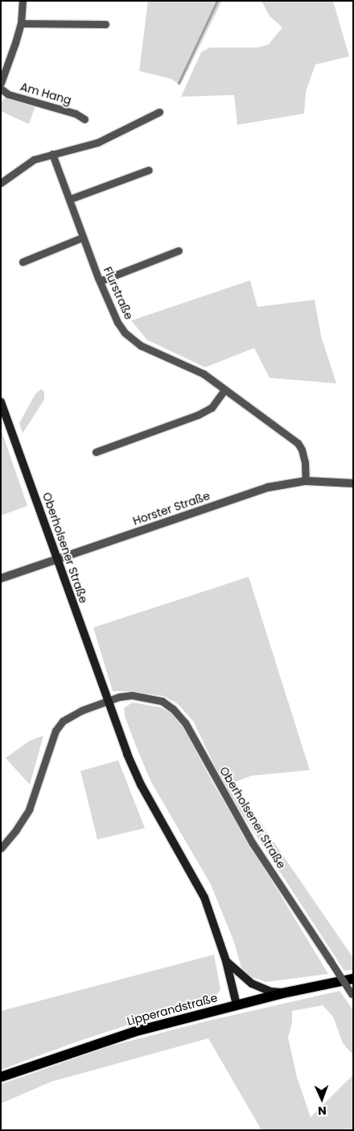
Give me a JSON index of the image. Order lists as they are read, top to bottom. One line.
{"streets":{"main road":["Oberholsener Straße","Lipperandstraße"],"street":["Am Hang","Flurstraße","Horster Straße"]},"crossings":[["Flurstraße","Horster Straße"],["Horster Straße","Oberholsener Straße"],["Oberholsener Straße","Lipperandstraße"]],"north":"bottom"}
